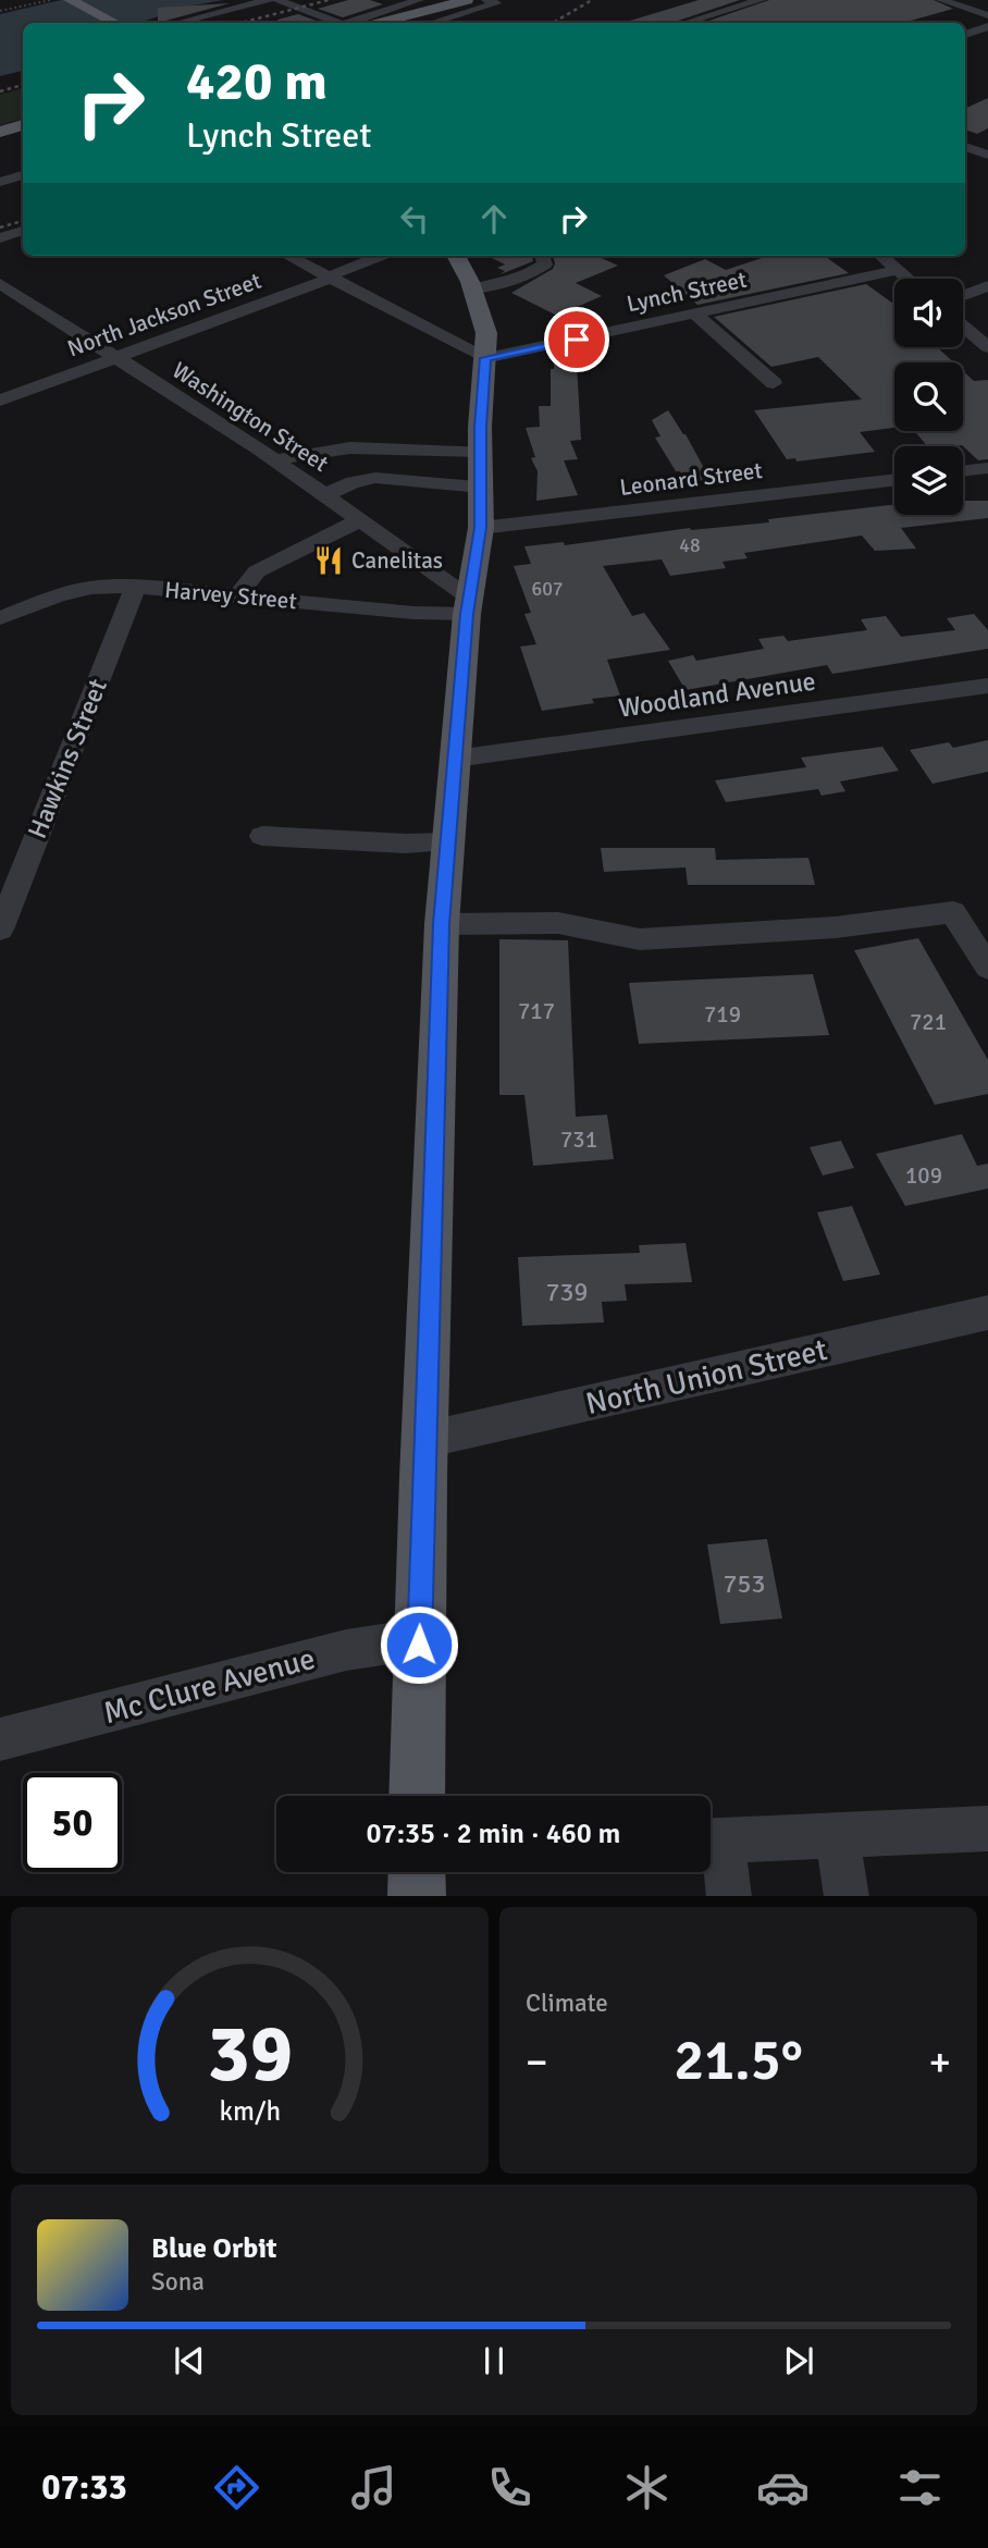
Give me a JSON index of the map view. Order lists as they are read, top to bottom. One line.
{"streets":{"street":["Lynch Street","North Jackson Street","Washington Street","Leonard Street","Harvey Street","Woodland Avenue","Hawkins Street","North Union Street","Mc Clure Avenue"]},"crossings":[["North Jackson Street","Washington Street"],["Washington Street","Harvey Street"],["Harvey Street","Hawkins Street"]],"places":{"restaurant":["Canelitas"]},"house_numbers":["48","607","717","719","721","731","109","739","753"],"page":{"turn":["420 m","Lynch Street"],"limit":"50","trip":"07:35 · 2 min · 460 m","tile":"Climate","heat":["−","21.5°","+"],"song":["Blue Orbit","Sona"],"tabs":"07:33","gauge":["39","km/h"]}}
